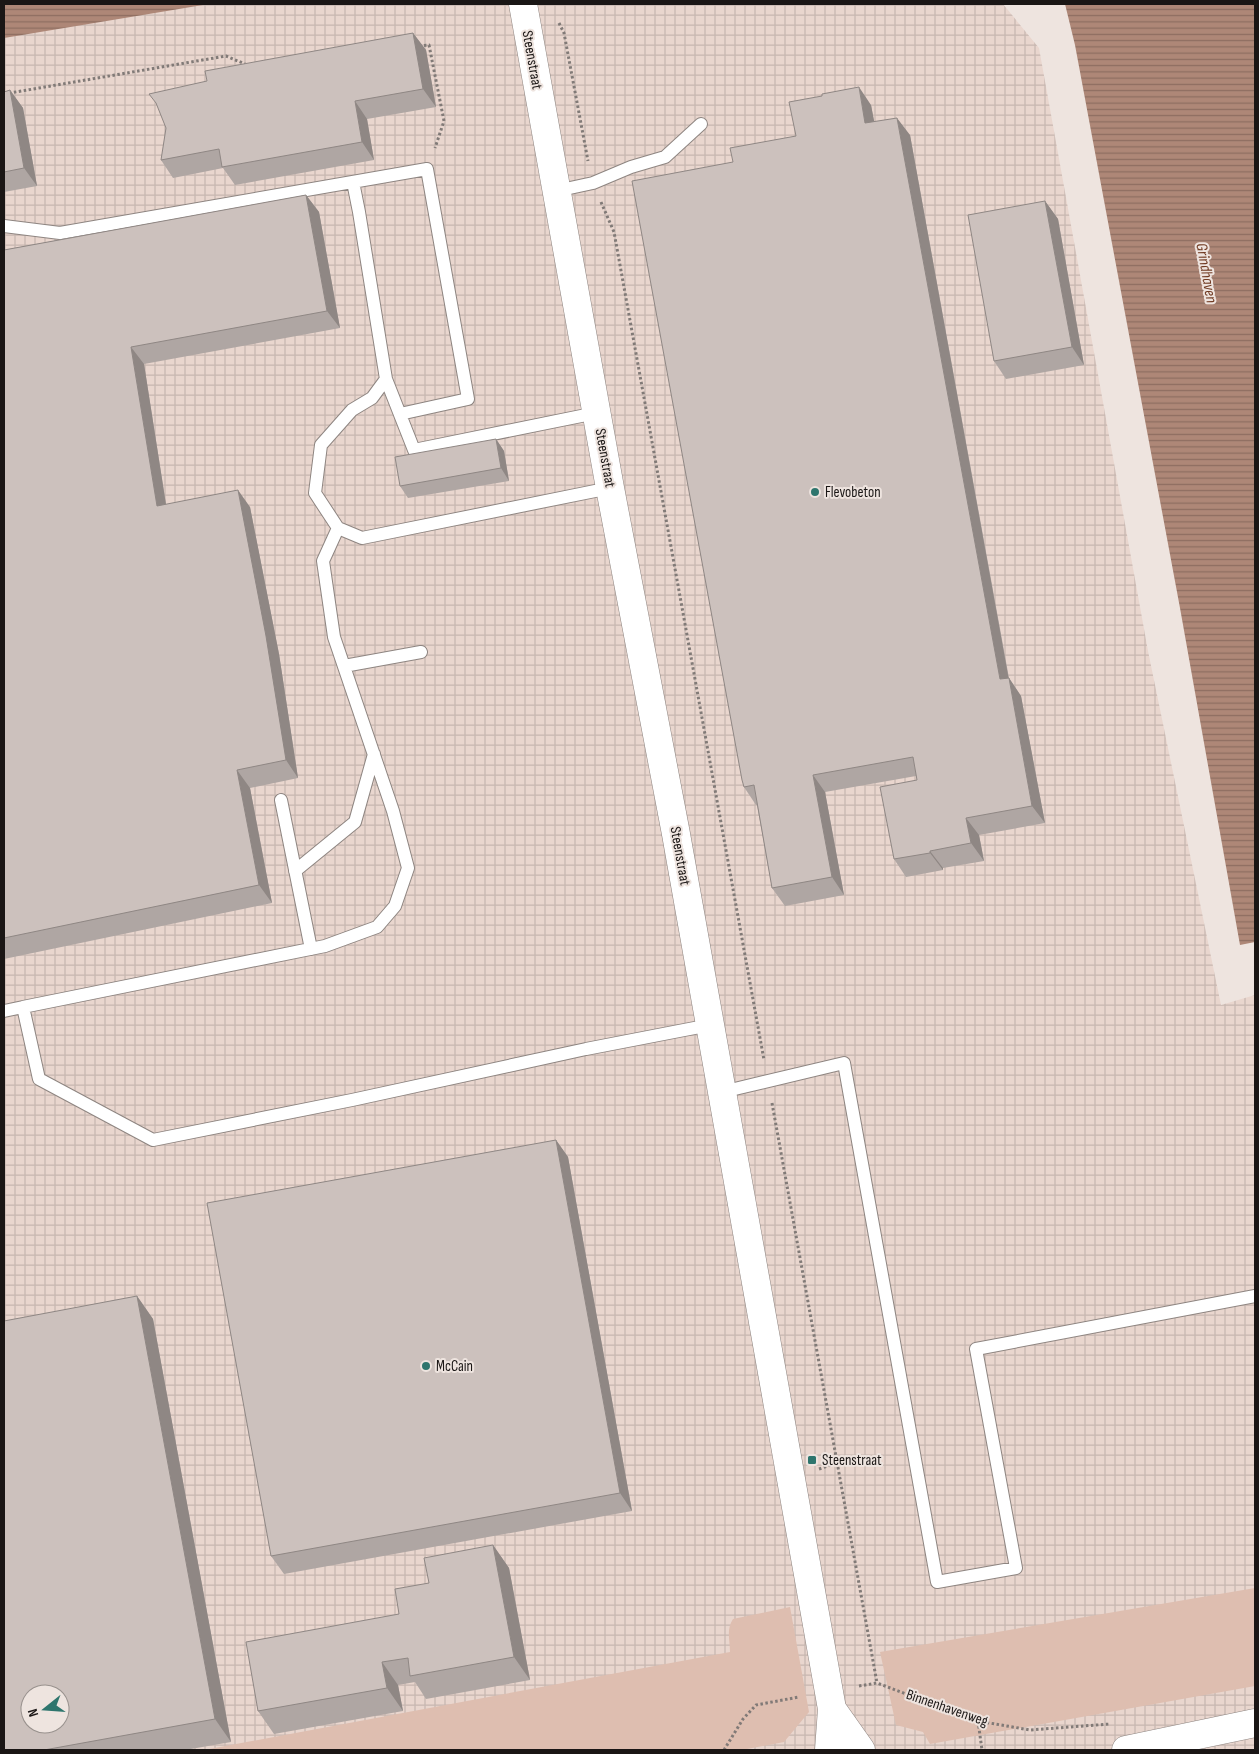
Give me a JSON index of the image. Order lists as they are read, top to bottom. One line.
{"streets":{"street":["Steenstraat"],"path":["Binnenhavenweg"]},"water":["Grindhaven"],"places":{"other":["Flevobeton","McCain"],"transit":["Steenstraat"]},"north":"left"}
